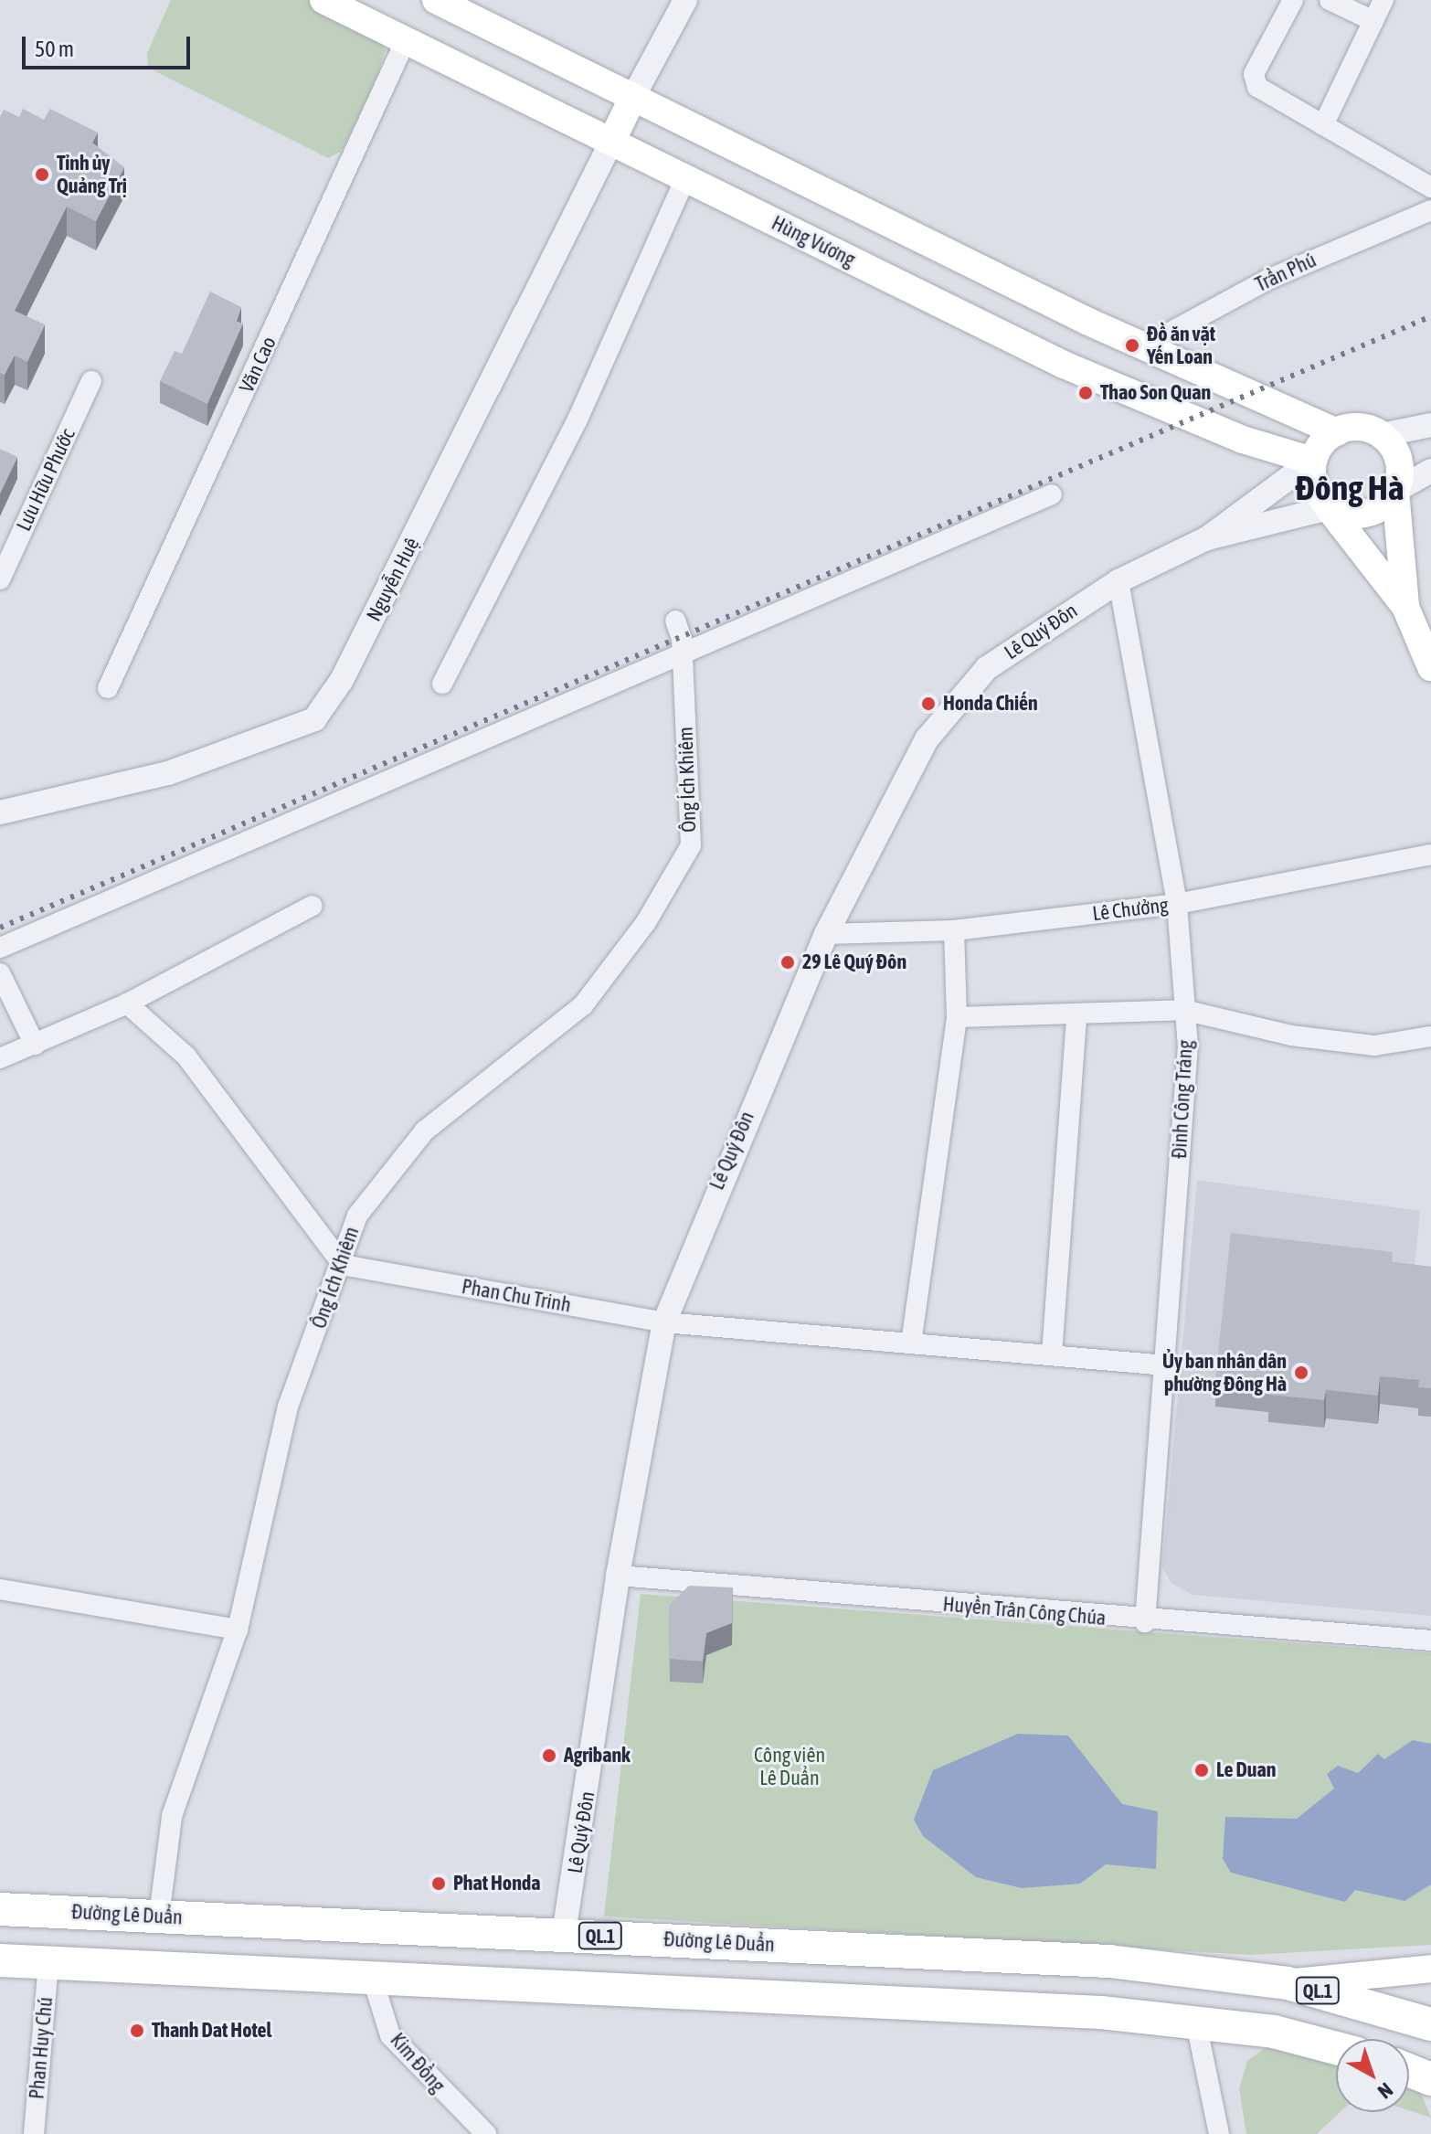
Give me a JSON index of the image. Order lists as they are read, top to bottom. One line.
{"streets":{"highway":["Đường Lê Duẩn","QL.1"],"main road":["Hùng Vương"],"street":["Trần Phú","Văn Cao","Lưu Hữu Phước","Nguyễn Huệ","Lê Quý Đôn","Ông Ích Khiêm","Lê Chưởng","Đinh Công Tráng","Phan Chu Trinh","Huyền Trân Công Chúa","Phan Huy Chú","Kim Đồng"]},"crossings":[["Hùng Vương","Văn Cao"],["Hùng Vương","Nguyễn Huệ"],["Hùng Vương","Lê Quý Đôn"],["Lê Quý Đôn","Lê Chưởng"],["Lê Quý Đôn","Đinh Công Tráng"],["Lê Quý Đôn","Phan Chu Trinh"],["Lê Quý Đôn","Huyền Trân Công Chúa"],["Lê Quý Đôn","Đường Lê Duẩn"],["Ông Ích Khiêm","Phan Chu Trinh"],["Ông Ích Khiêm","Đường Lê Duẩn"],["Lê Chưởng","Đinh Công Tráng"],["Đinh Công Tráng","Phan Chu Trinh"],["Đinh Công Tráng","Huyền Trân Công Chúa"]],"districts":["Đông Hà"],"parks":["Công viên Lê Duẩn"],"places":["Tỉnh ủy Quảng Trị","Đồ ăn vặt Yến Loan","Thao Son Quan","Honda Chiến","29 Lê Quý Đôn","Ủy ban nhân dân phường Đông Hà","Agribank","Le Duan","Phat Honda","Thanh Dat Hotel"],"scale_bar":"50 m","north":"bottom right"}
